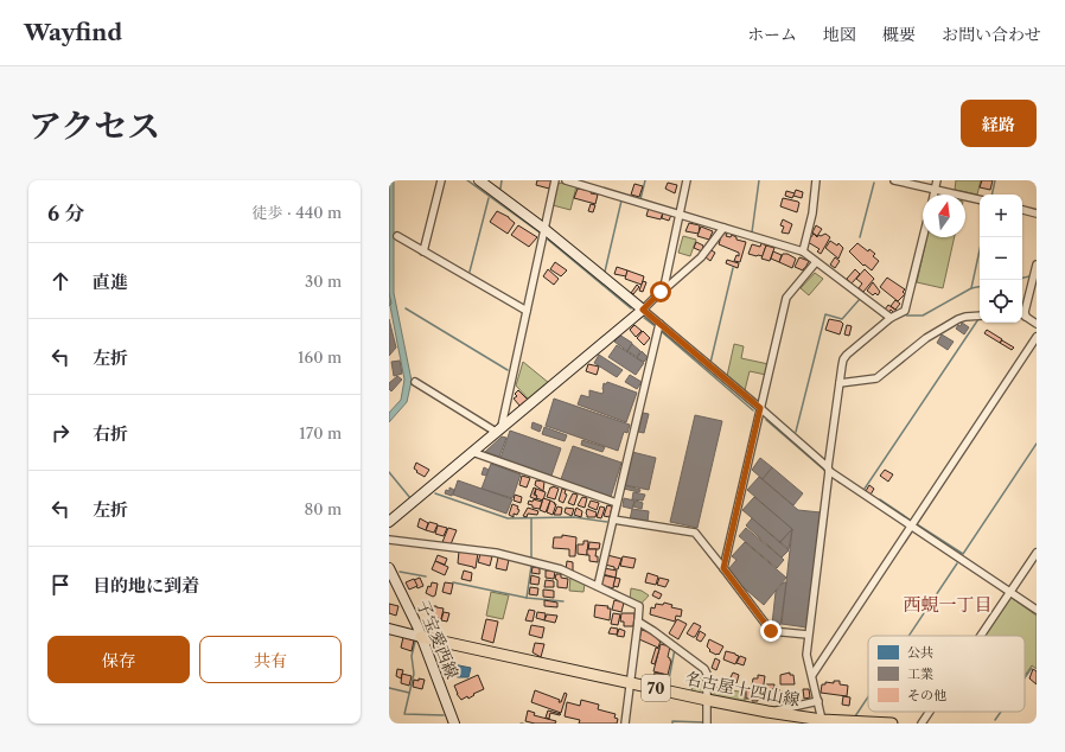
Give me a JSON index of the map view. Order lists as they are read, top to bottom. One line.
{"streets":{"main road":["70","名古屋十四山線"],"street":["子宝愛西線"]},"crossings":[["子宝愛西線","名古屋十四山線"]],"districts":["西蜆一丁目"],"legend":["公共","工業","その他"],"north":"top","page":{"header":"Wayfind","nav":["ホーム","地図","概要","お問い合わせ"],"title":"アクセス","buttons":["経路",["保存","共有"]],"heading":["6 分","徒歩 · 440 m"],"map_buttons":["+","−"],"list":[["直進","30 m"],["左折","160 m"],["右折","170 m"],["左折","80 m"],"目的地に到着"]}}
